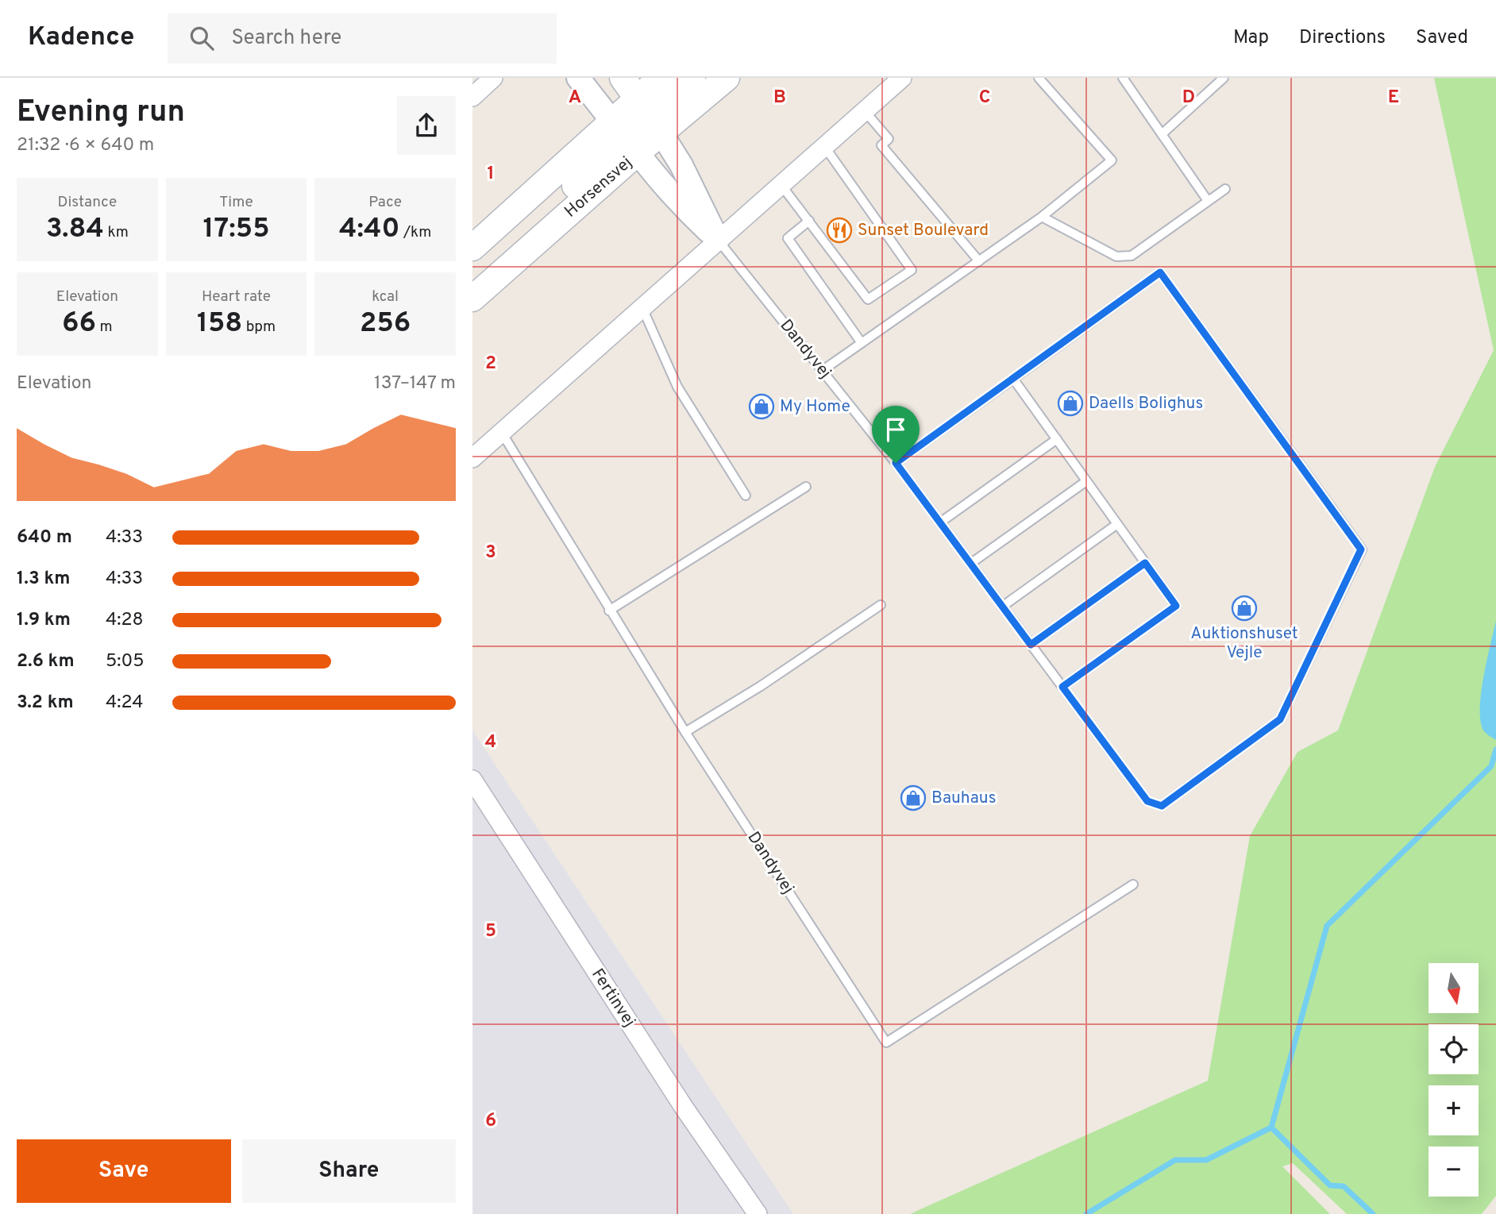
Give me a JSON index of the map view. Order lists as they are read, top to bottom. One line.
{"streets":{"main road":["Horsensvej"],"street":["Dandyvej","Fertinvej"]},"crossings":[["Horsensvej","Dandyvej"]],"places":{"restaurant":["Sunset Boulevard"],"shop":["Daells Bolighus","My Home","Auktionshuset Vejle","Bauhaus"]},"north":"bottom","page":{"header":"Kadence","search":"Search here","nav":["Map","Directions","Saved"],"heading":["Evening run","21:32 · 6 × 640 m"],"stats":[["Distance","3.84 km"],["Time","17:55"],["Pace","4:40 /km"],["Elevation","66 m"],["Heart rate","158 bpm"],["kcal","256"]],"chart":["Elevation","137–147 m"],"list":[{"name":"640 m","note":"4:33"},{"name":"1.3 km","note":"4:33"},{"name":"1.9 km","note":"4:28"},{"name":"2.6 km","note":"5:05"},{"name":"3.2 km","note":"4:24"}],"map_buttons":["+","−"],"buttons":["Save","Share"]},"grid":{"columns":["A","B","C","D","E"],"rows":["1","2","3","4","5","6"]}}
